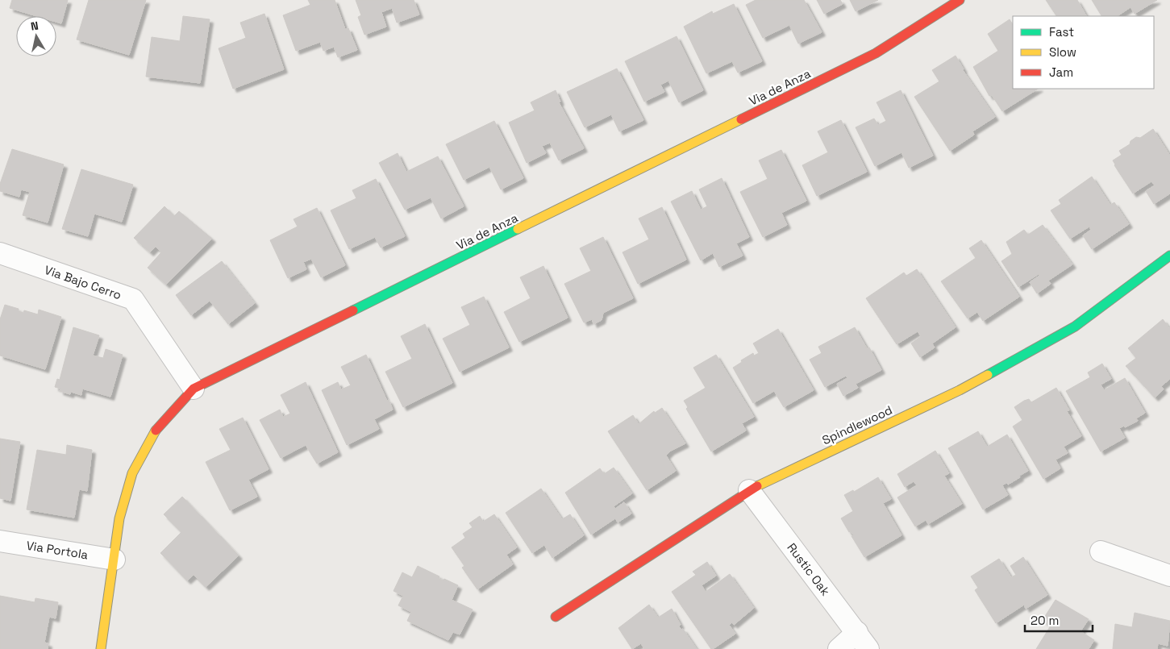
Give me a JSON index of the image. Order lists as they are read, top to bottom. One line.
{"streets":{"street":["Via de Anza","Via Bajo Cerro","Spindlewood","Via Portola","Rustic Oak"]},"crossings":[["Via de Anza","Via Bajo Cerro"],["Via de Anza","Via Portola"],["Spindlewood","Rustic Oak"]],"legend":["Fast","Slow","Jam"],"scale_bar":"20 m","north":"top"}
